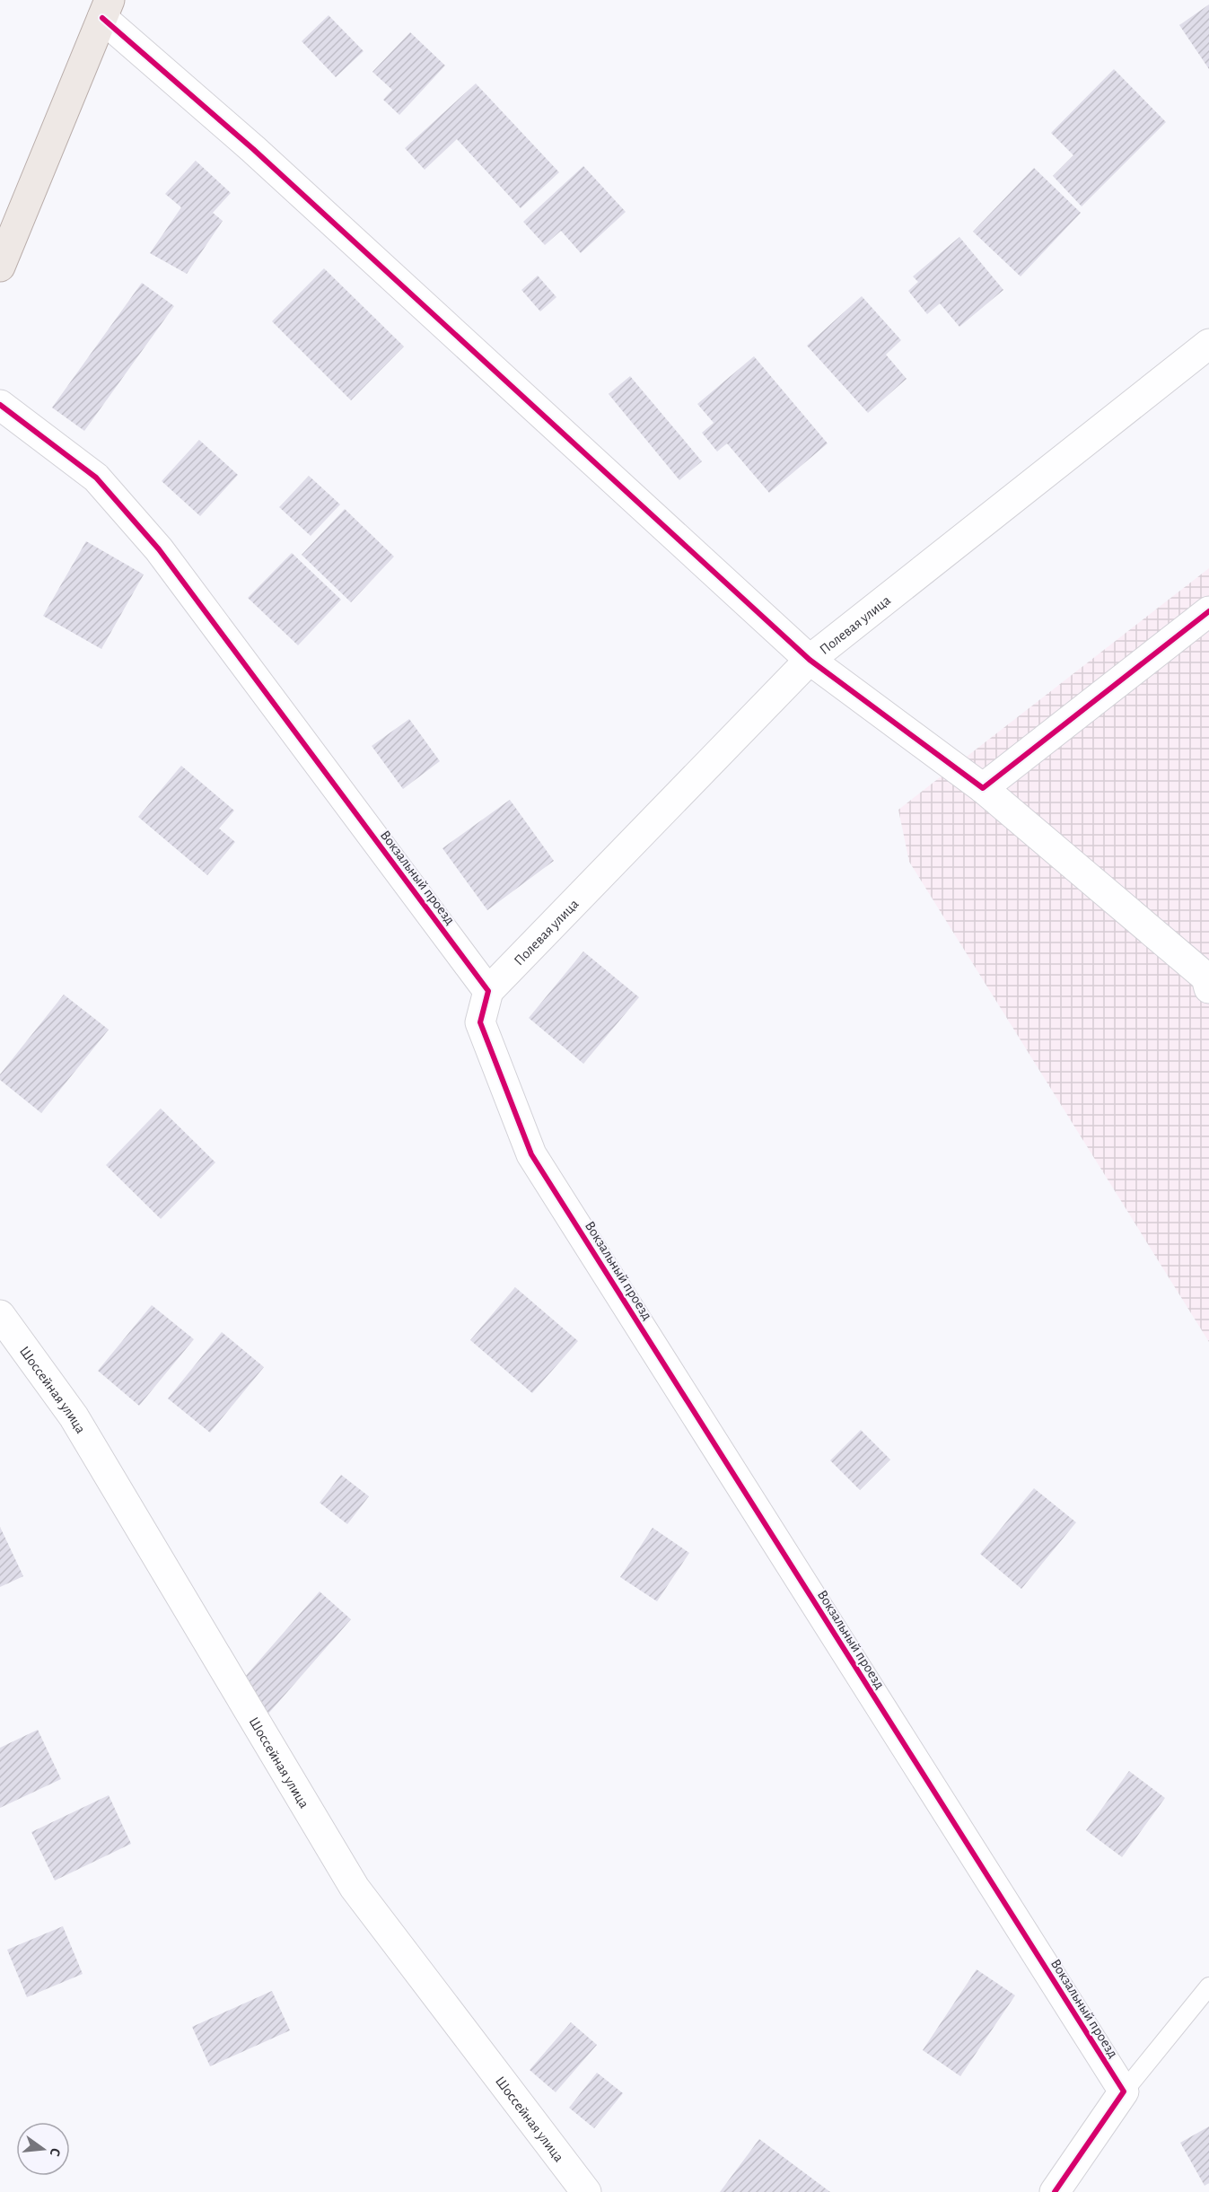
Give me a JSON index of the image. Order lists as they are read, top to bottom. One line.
{"streets":{"street":["Полевая улица","Вокзальный проезд","Шоссейная улица"]},"crossings":[["Полевая улица","Вокзальный проезд"]],"north":"right"}
